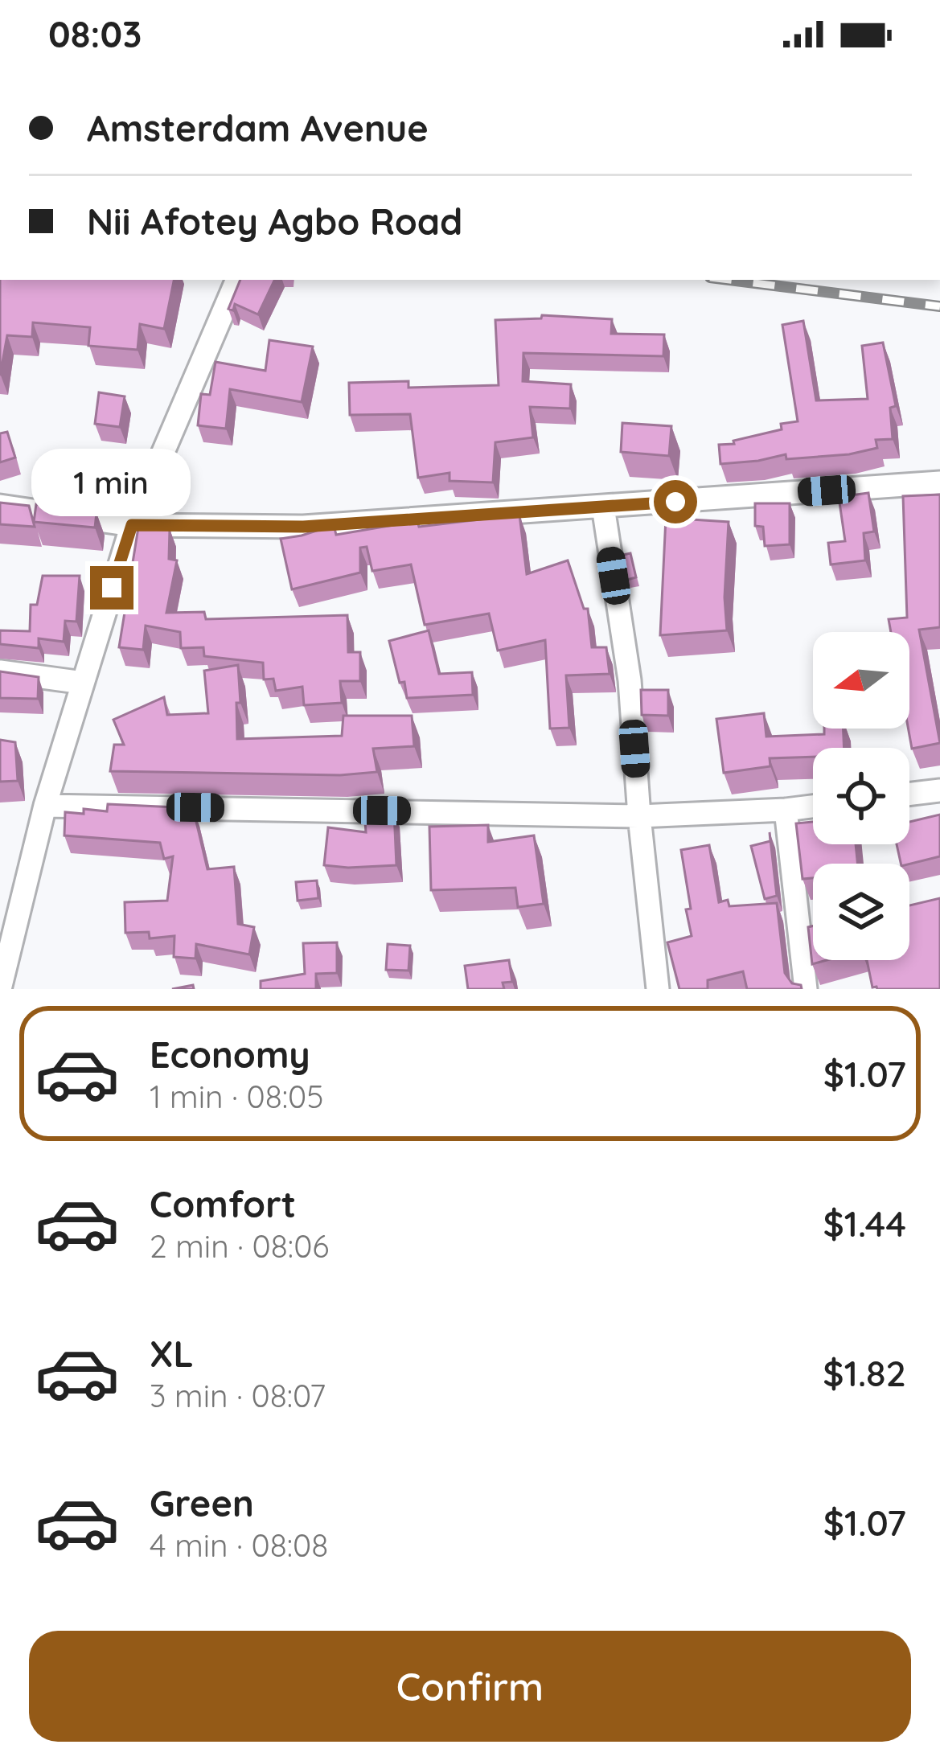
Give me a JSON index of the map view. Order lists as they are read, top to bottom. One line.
{"north":"left","page":{"status":"08:03","banner":["Amsterdam Avenue","Nii Afotey Agbo Road"],"bubble":"1 min","list":[{"name":"Economy","note":"1 min · 08:05","value":"$1.07"},{"name":"Comfort","note":"2 min · 08:06","value":"$1.44"},{"name":"XL","note":"3 min · 08:07","value":"$1.82"},{"name":"Green","note":"4 min · 08:08","value":"$1.07"}],"buttons":"Confirm"}}
